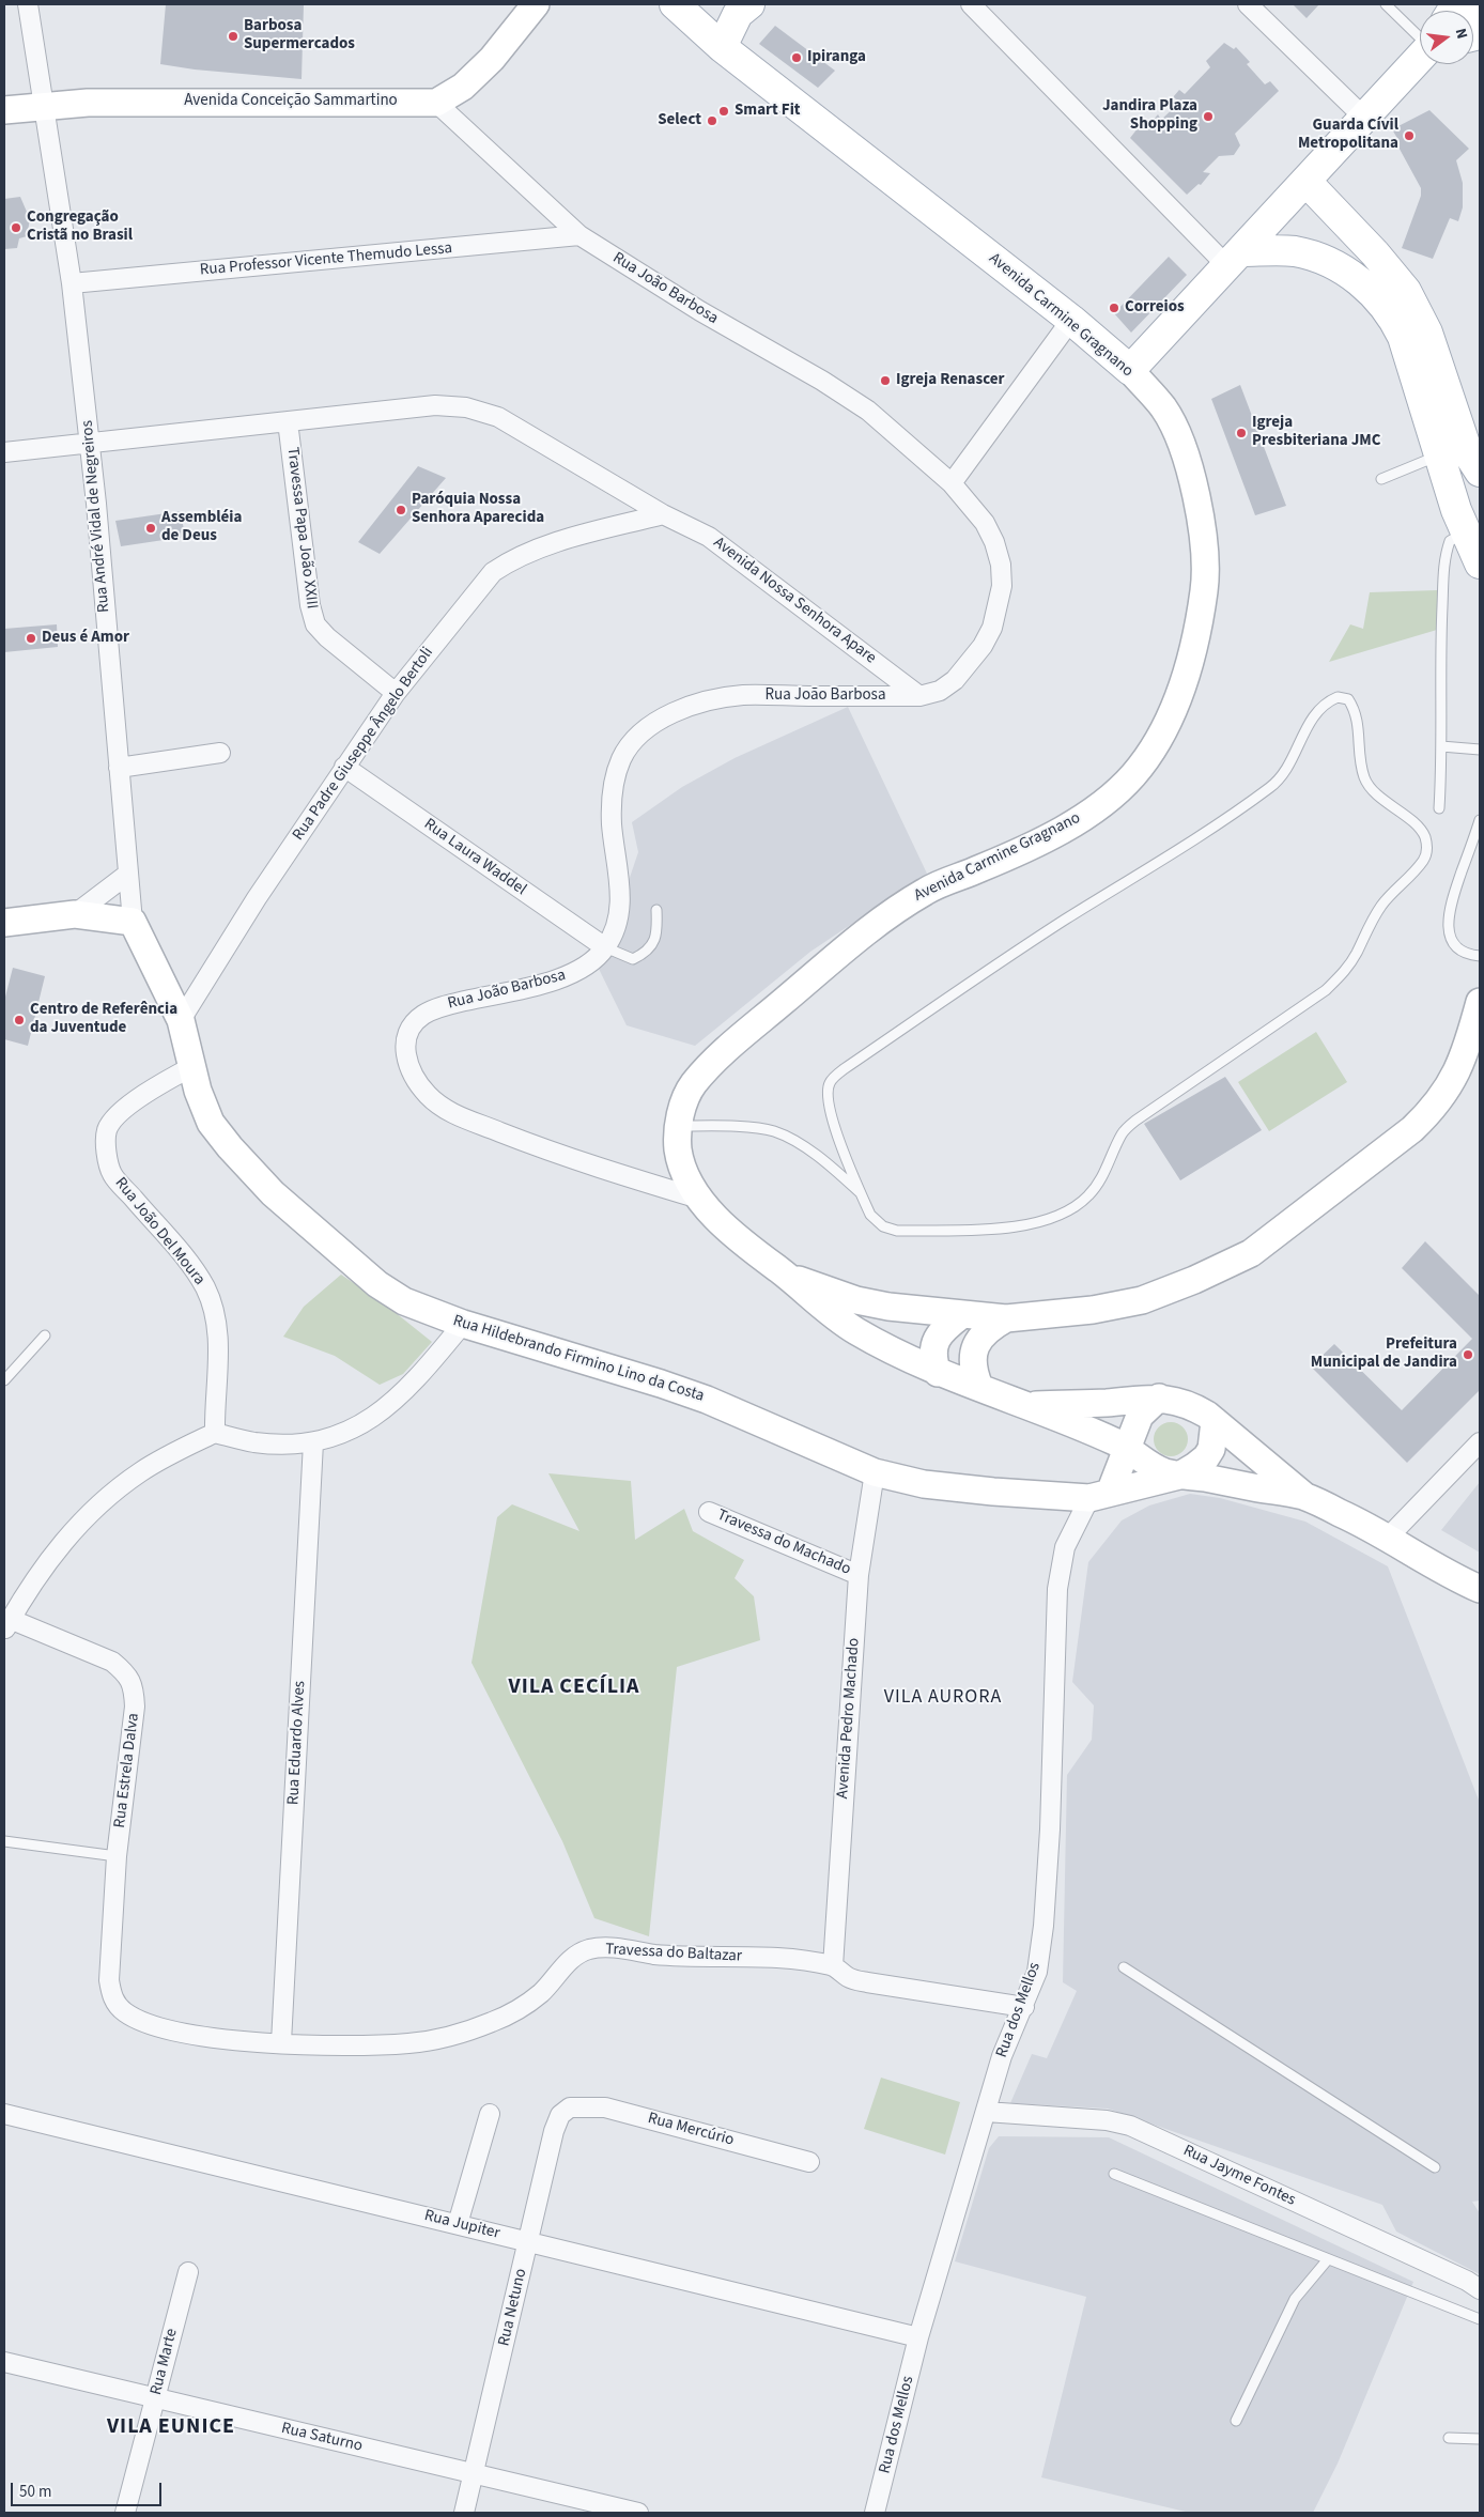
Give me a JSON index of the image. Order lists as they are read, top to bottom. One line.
{"streets":{"main road":["Avenida Carmine Gragnano"],"street":["Avenida Conceição Sammartino","Rua Professor Vicente Themudo Lessa","Rua João Barbosa","Rua André Vidal de Negreiros","Travessa Papa João XXIII","Avenida Nossa Senhora Apare","Rua Padre Giuseppe Ângelo Bertoli","Rua Laura Waddel","Rua João Del Moura","Rua Hildebrando Firmino Lino da Costa","Travessa do Machado","Avenida Pedro Machado","Rua Eduardo Alves","Rua Estrela Dalva","Travessa do Baltazar","Rua dos Mellos","Rua Mercúrio","Rua Jayme Fontes","Rua Jupiter","Rua Netuno","Rua Marte","Rua Saturno"]},"crossings":[["Avenida Conceição Sammartino","Rua João Barbosa"],["Avenida Conceição Sammartino","Rua André Vidal de Negreiros"],["Rua Professor Vicente Themudo Lessa","Rua João Barbosa"],["Rua Professor Vicente Themudo Lessa","Rua André Vidal de Negreiros"],["Rua João Barbosa","Avenida Carmine Gragnano"],["Rua João Barbosa","Avenida Nossa Senhora Apare"],["Rua João Barbosa","Rua Laura Waddel"],["Avenida Carmine Gragnano","Rua Hildebrando Firmino Lino da Costa"],["Rua André Vidal de Negreiros","Rua Padre Giuseppe Ângelo Bertoli"],["Rua André Vidal de Negreiros","Rua Hildebrando Firmino Lino da Costa"],["Travessa Papa João XXIII","Avenida Nossa Senhora Apare"],["Travessa Papa João XXIII","Rua Padre Giuseppe Ângelo Bertoli"],["Avenida Nossa Senhora Apare","Rua Padre Giuseppe Ângelo Bertoli"],["Rua Padre Giuseppe Ângelo Bertoli","Rua Laura Waddel"],["Rua Padre Giuseppe Ângelo Bertoli","Rua Hildebrando Firmino Lino da Costa"],["Rua João Del Moura","Rua Hildebrando Firmino Lino da Costa"],["Rua Hildebrando Firmino Lino da Costa","Avenida Pedro Machado"],["Rua Hildebrando Firmino Lino da Costa","Rua dos Mellos"],["Travessa do Machado","Avenida Pedro Machado"],["Avenida Pedro Machado","Travessa do Baltazar"],["Rua Eduardo Alves","Travessa do Baltazar"],["Rua Estrela Dalva","Travessa do Baltazar"],["Travessa do Baltazar","Rua dos Mellos"],["Rua dos Mellos","Rua Jayme Fontes"],["Rua dos Mellos","Rua Jupiter"],["Rua Mercúrio","Rua Netuno"],["Rua Jupiter","Rua Netuno"],["Rua Netuno","Rua Saturno"],["Rua Marte","Rua Saturno"]],"districts":["VILA CECÍLIA","VILA AURORA","VILA EUNICE"],"places":["Barbosa Supermercados","Ipiranga","Smart Fit","Jandira Plaza Shopping","Select","Guarda Cívil Metropolitana","Congregação Cristã no Brasil","Correios","Igreja Renascer","Igreja Presbiteriana JMC","Paróquia Nossa Senhora Aparecida","Assembléia de Deus","Deus é Amor","Centro de Referência da Juventude","Prefeitura Municipal de Jandira"],"scale_bar":"50 m","north":"right"}
